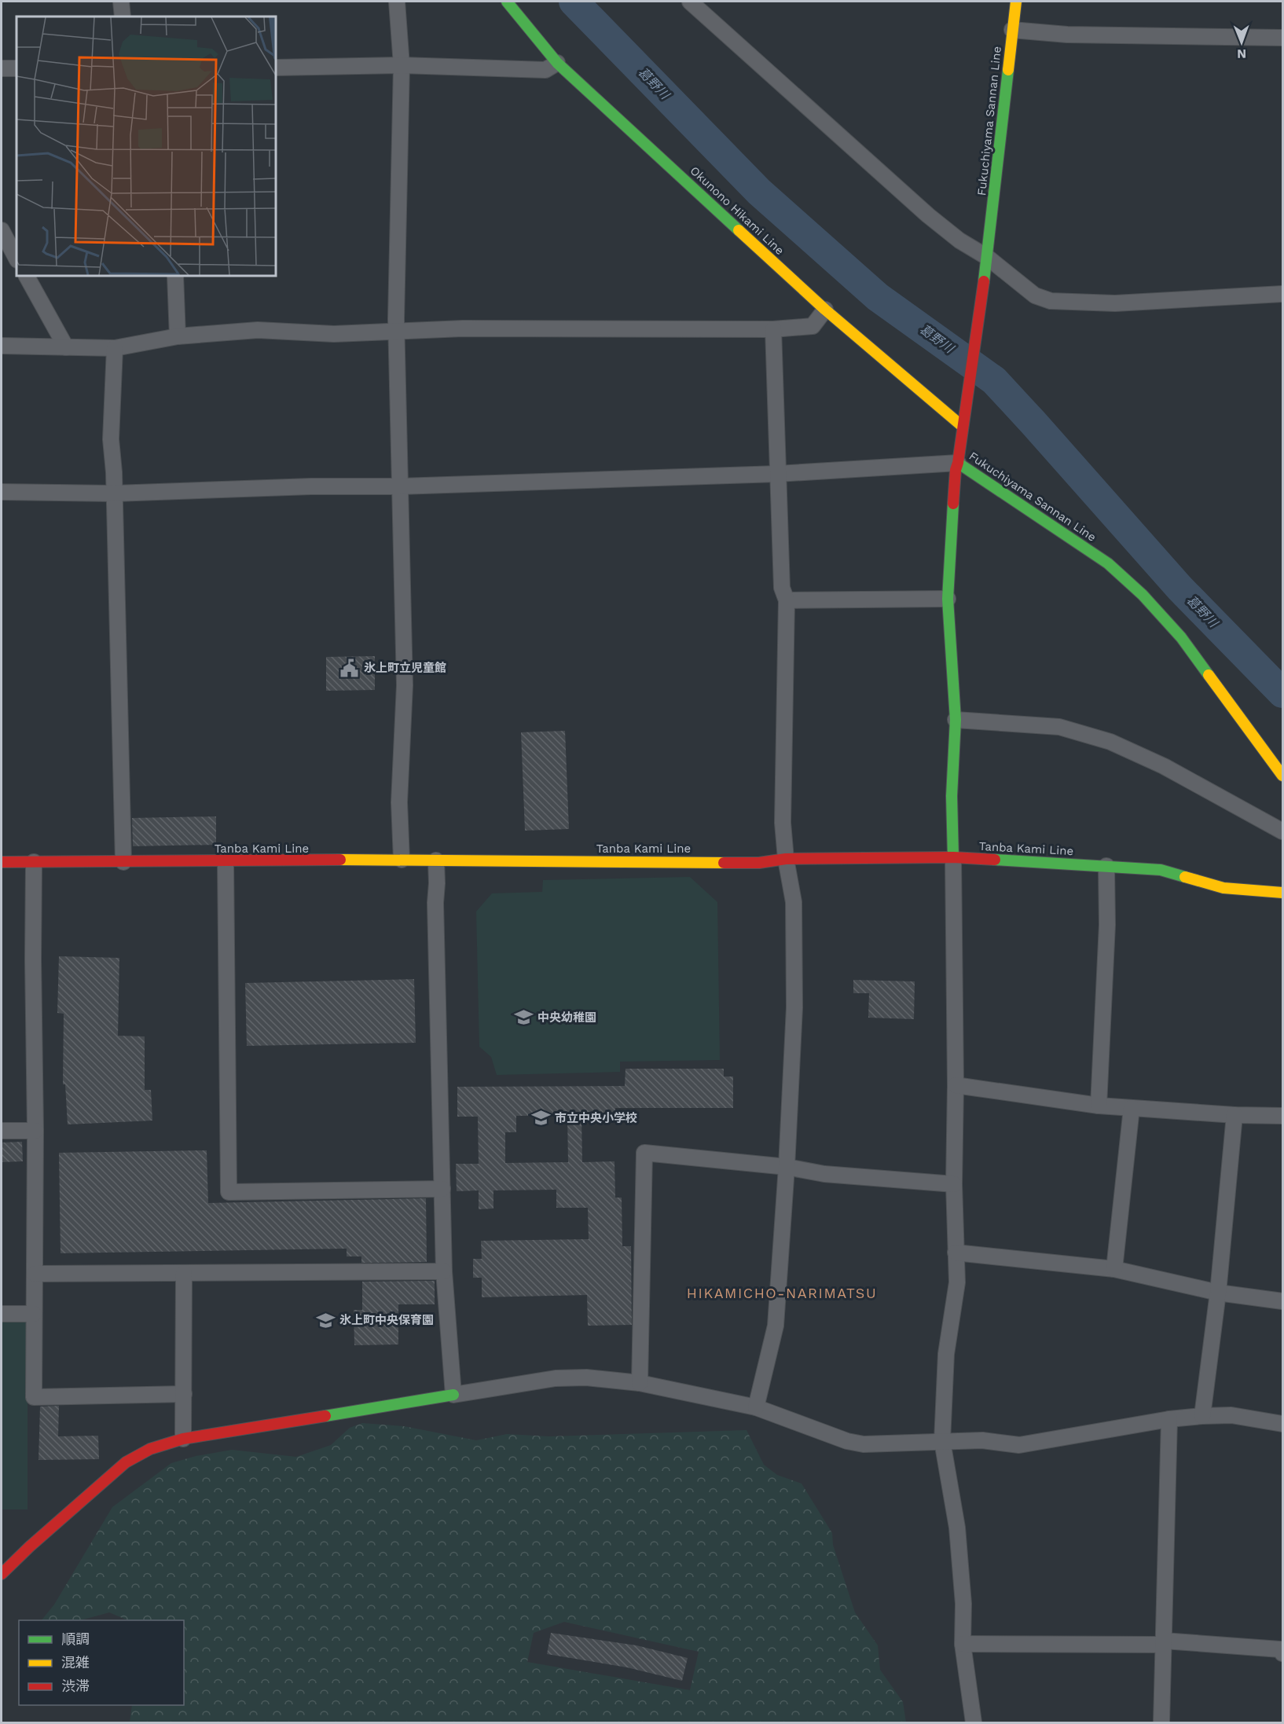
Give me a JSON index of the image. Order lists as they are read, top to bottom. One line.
{"streets":{"main road":["Fukuchiyama Sannan Line","Okunono Hikami Line","Tanba Kami Line"]},"crossings":[["Fukuchiyama Sannan Line","Okunono Hikami Line"]],"districts":["HIKAMICHO-NARIMATSU"],"water":["葛野川"],"places":{"public building":["氷上町立児童館"],"school or university":["中央幼稚園","市立中央小学校","氷上町中央保育園"]},"legend":["順調","混雑","渋滞"],"north":"bottom"}
